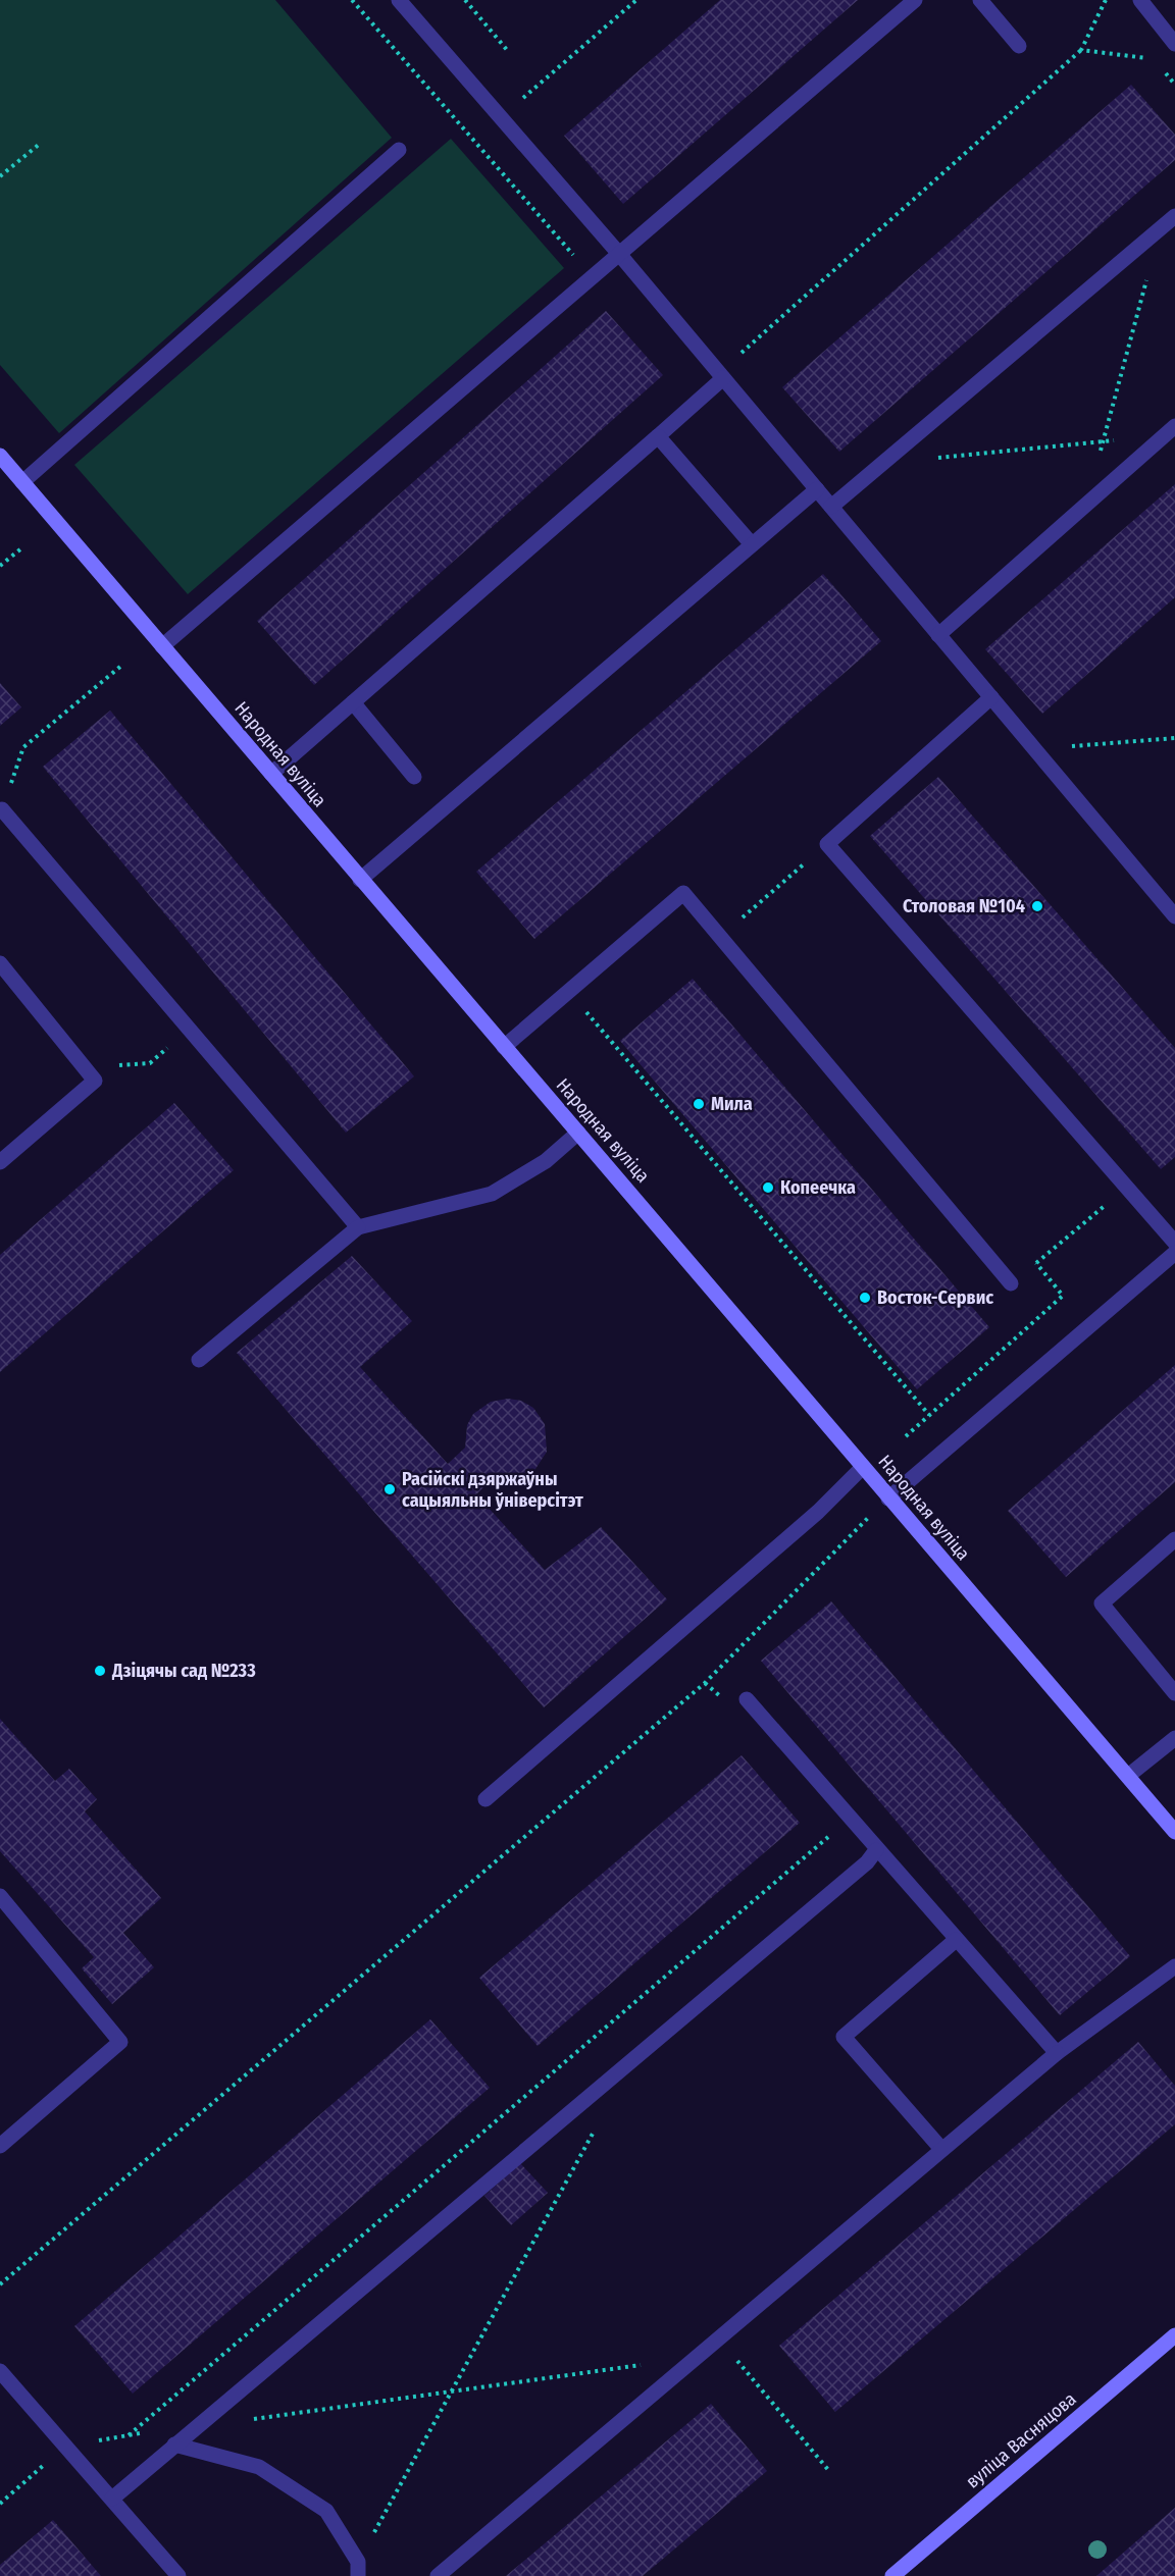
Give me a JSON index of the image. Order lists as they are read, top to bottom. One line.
{"streets":{"street":["Народная вуліца","вуліца Васняцова"]},"places":["Столовая №104","Мила","Копеечка","Восток-Сервис","Расійскі дзяржаўны сацыяльны ўніверсітэт","Дзіцячы сад №233"]}
